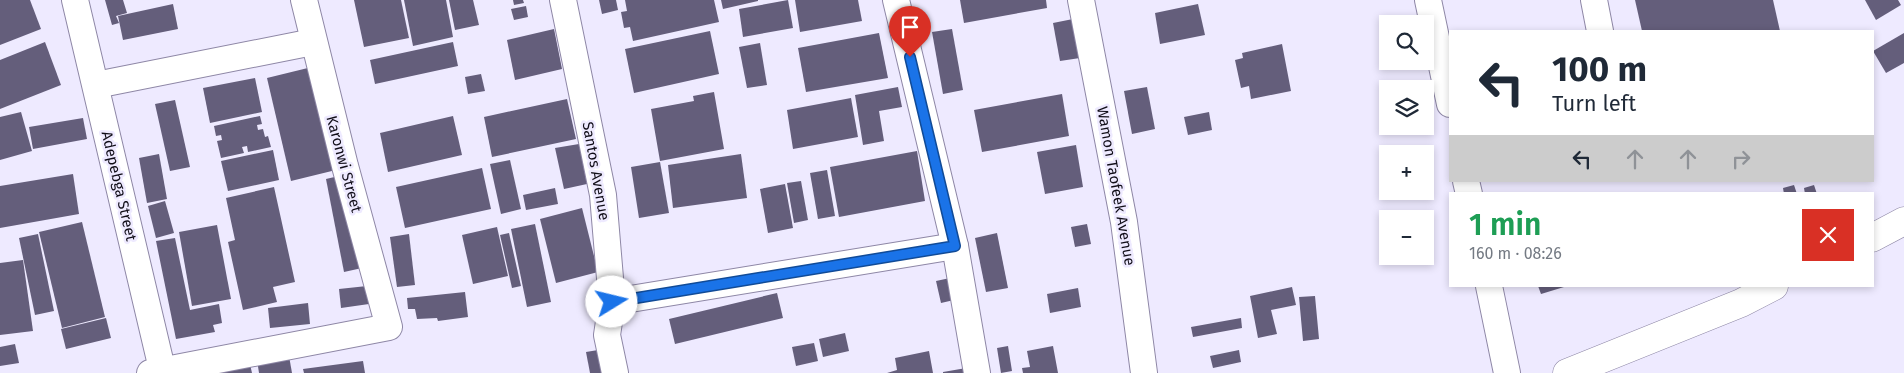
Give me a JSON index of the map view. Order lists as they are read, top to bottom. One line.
{"streets":{"street":["Karonwi Street","Santos Avenue","Adepebga Street","Wamon Taofeek Avenue"]},"crossings":[["Karonwi Street","Adepebga Street"]],"page":{"map_buttons":["+","−"],"turn":["100 m","Turn left"],"heading":["1 min","160 m · 08:26"]}}
